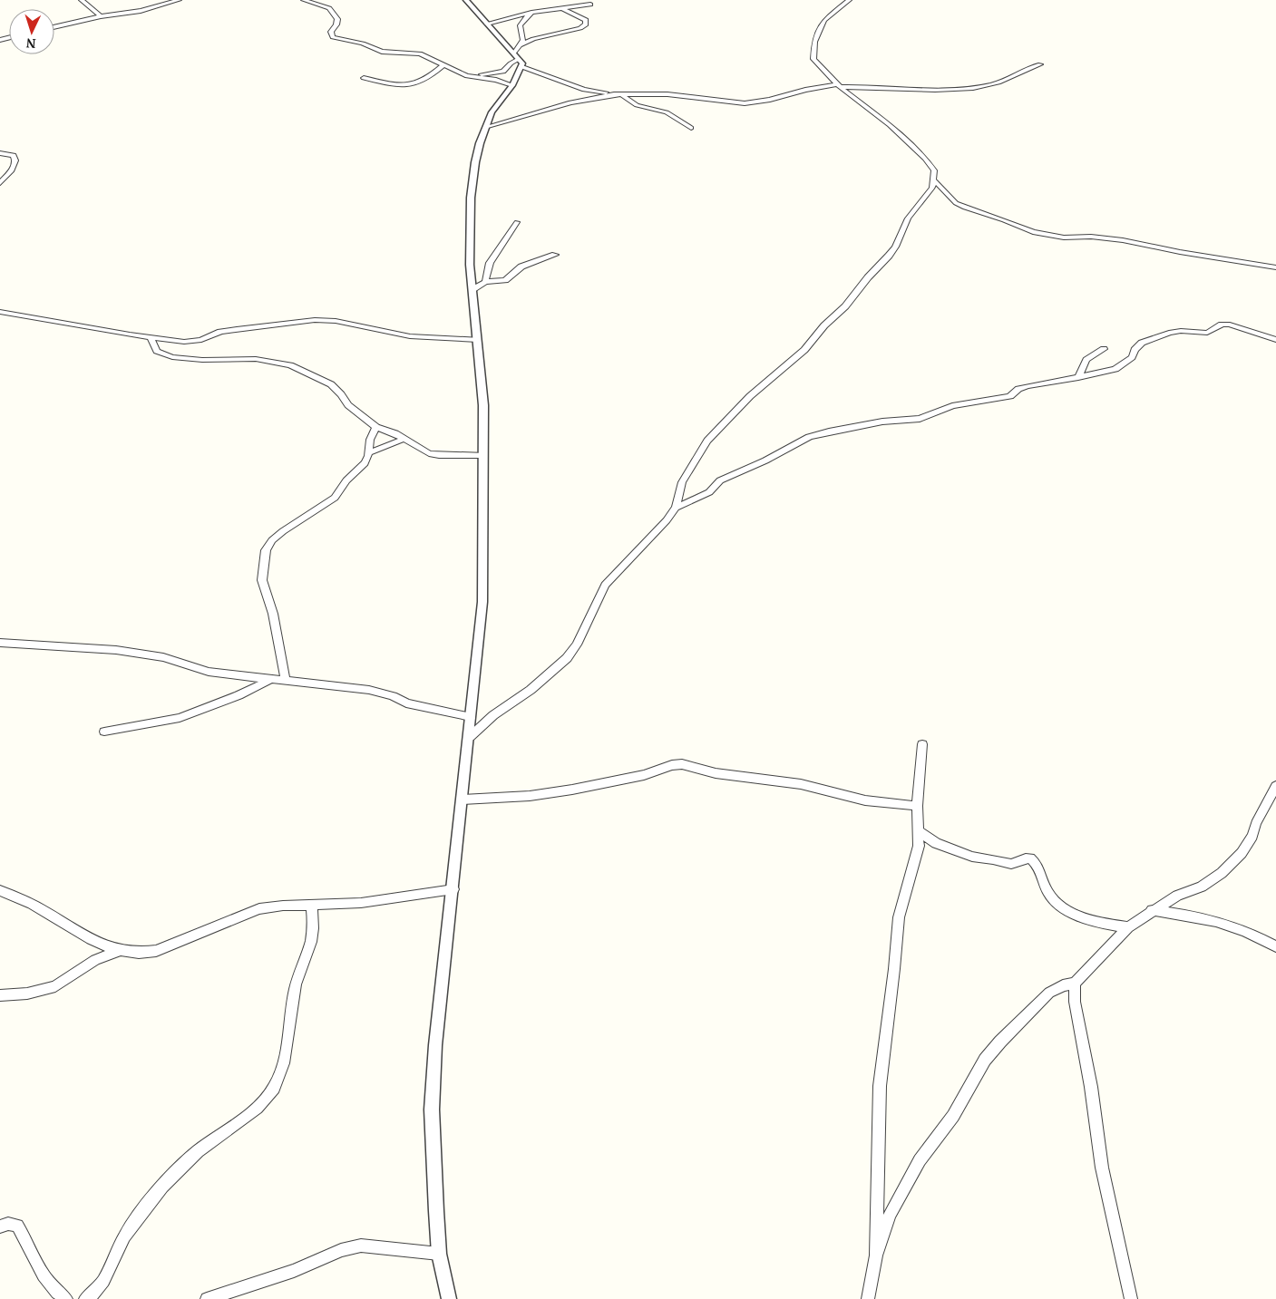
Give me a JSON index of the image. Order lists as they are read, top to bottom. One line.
{"north":"bottom"}
